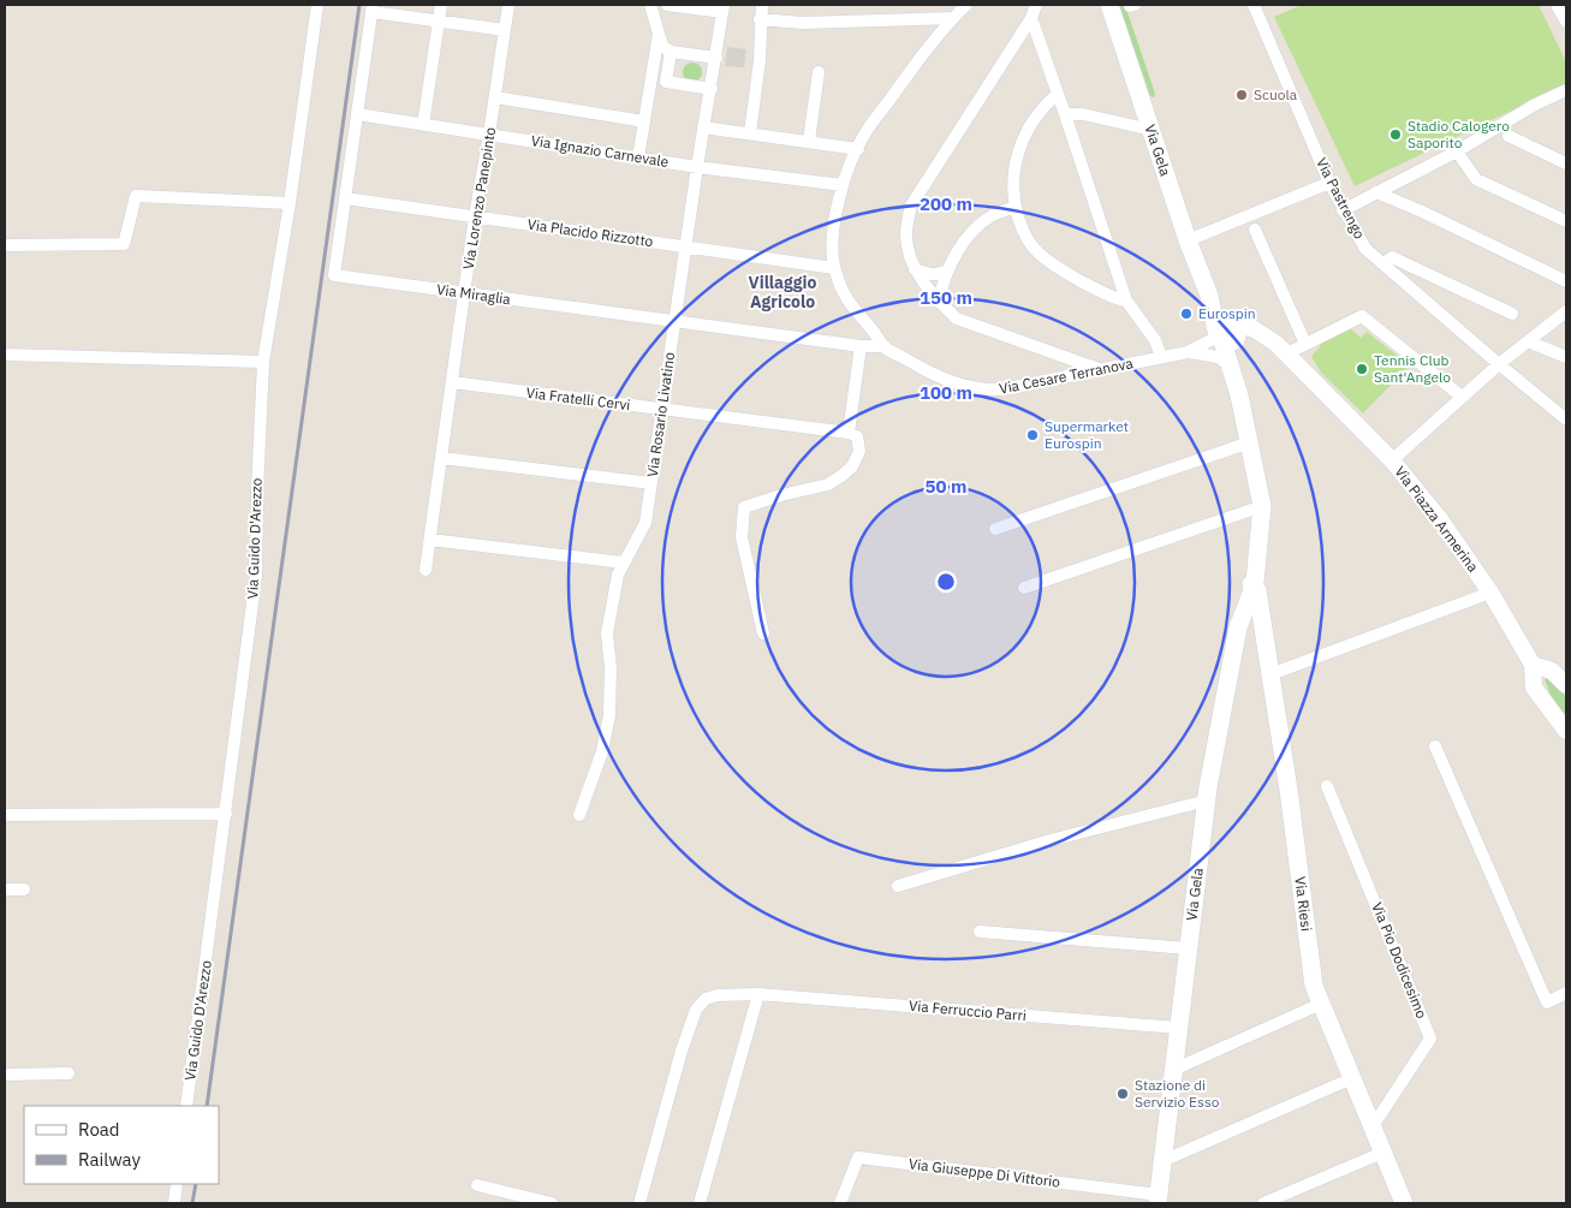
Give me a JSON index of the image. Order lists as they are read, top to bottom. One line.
{"streets":{"main road":["Via Gela","Via Riesi"],"street":["Via Ignazio Carnevale","Via Lorenzo Panepinto","Via Pastrengo","Via Placido Rizzotto","Via Miraglia","Via Cesare Terranova","Via Fratelli Cervi","Via Rosario Livatino","Via Piazza Armerina","Via Guido D'Arezzo","Via Pio Dodicesimo","Via Ferruccio Parri","Via Giuseppe Di Vittorio"]},"crossings":[["Via Gela","Via Piazza Armerina"],["Via Gela","Via Riesi"],["Via Gela","Via Ferruccio Parri"],["Via Gela","Via Giuseppe Di Vittorio"],["Via Ignazio Carnevale","Via Lorenzo Panepinto"],["Via Ignazio Carnevale","Via Miraglia"],["Via Ignazio Carnevale","Via Cesare Terranova"],["Via Ignazio Carnevale","Via Rosario Livatino"],["Via Lorenzo Panepinto","Via Placido Rizzotto"],["Via Lorenzo Panepinto","Via Miraglia"],["Via Lorenzo Panepinto","Via Fratelli Cervi"],["Via Placido Rizzotto","Via Miraglia"],["Via Placido Rizzotto","Via Cesare Terranova"],["Via Placido Rizzotto","Via Rosario Livatino"],["Via Miraglia","Via Cesare Terranova"],["Via Miraglia","Via Rosario Livatino"],["Via Fratelli Cervi","Via Rosario Livatino"],["Via Riesi","Via Pio Dodicesimo"]],"districts":["Villaggio Agricolo"],"places":["Scuola","Stadio Calogero Saporito","Eurospin","Tennis Club Sant'Angelo","Supermarket Eurospin","Stazione di Servizio Esso"],"legend":["Road","Railway"],"rings":["200 m","150 m","100 m","50 m"]}
